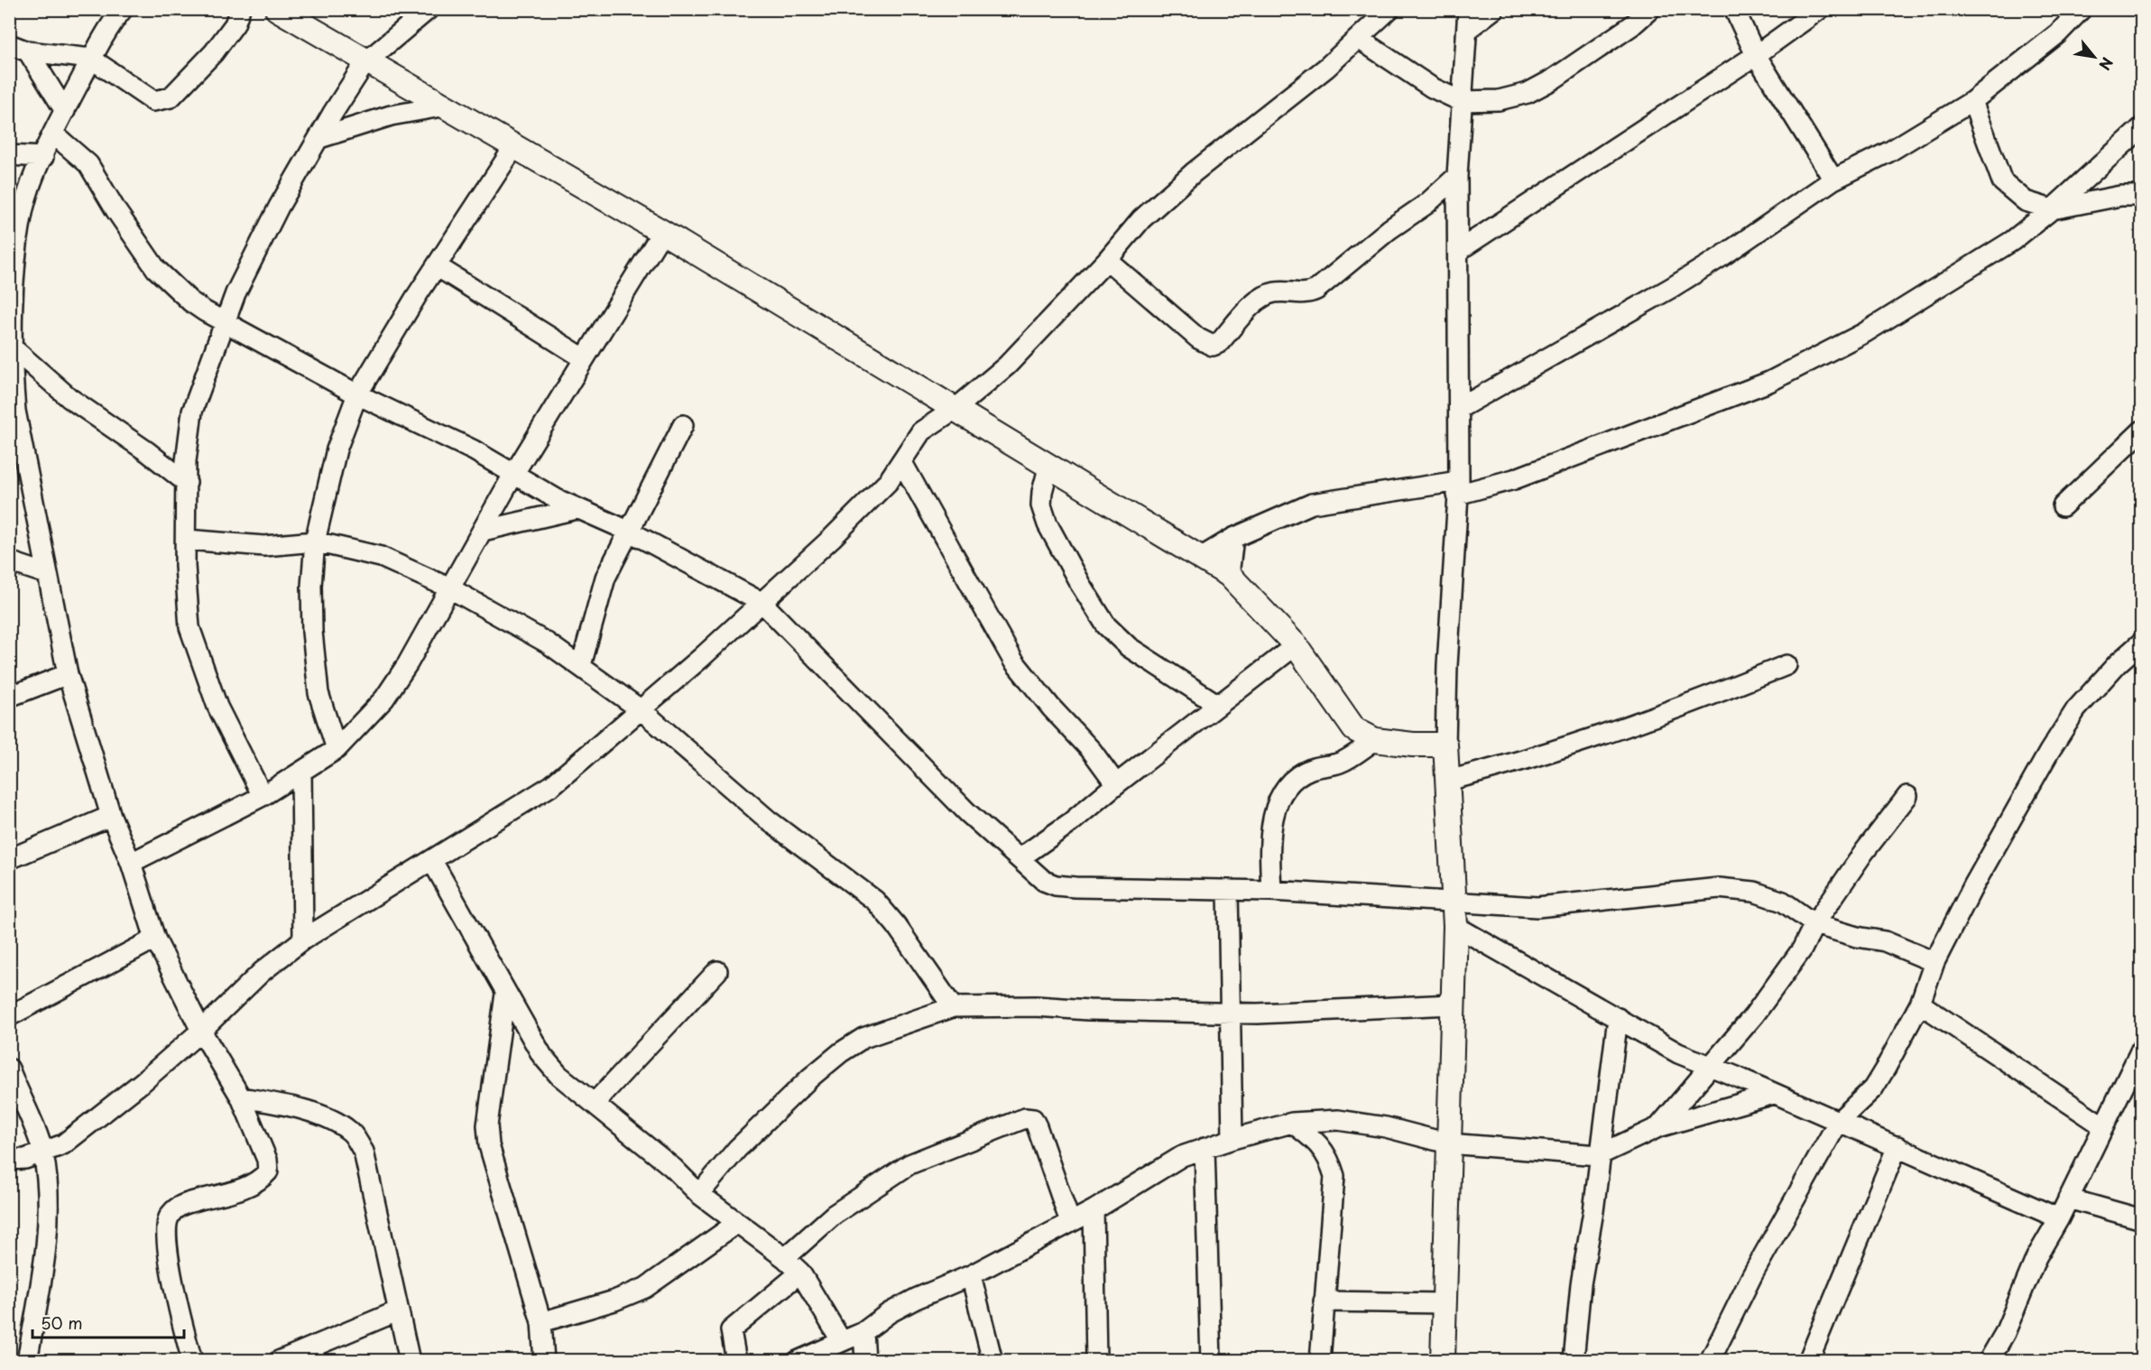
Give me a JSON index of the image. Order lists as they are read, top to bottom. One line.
{"scale_bar":"50 m","north":"bottom right"}
